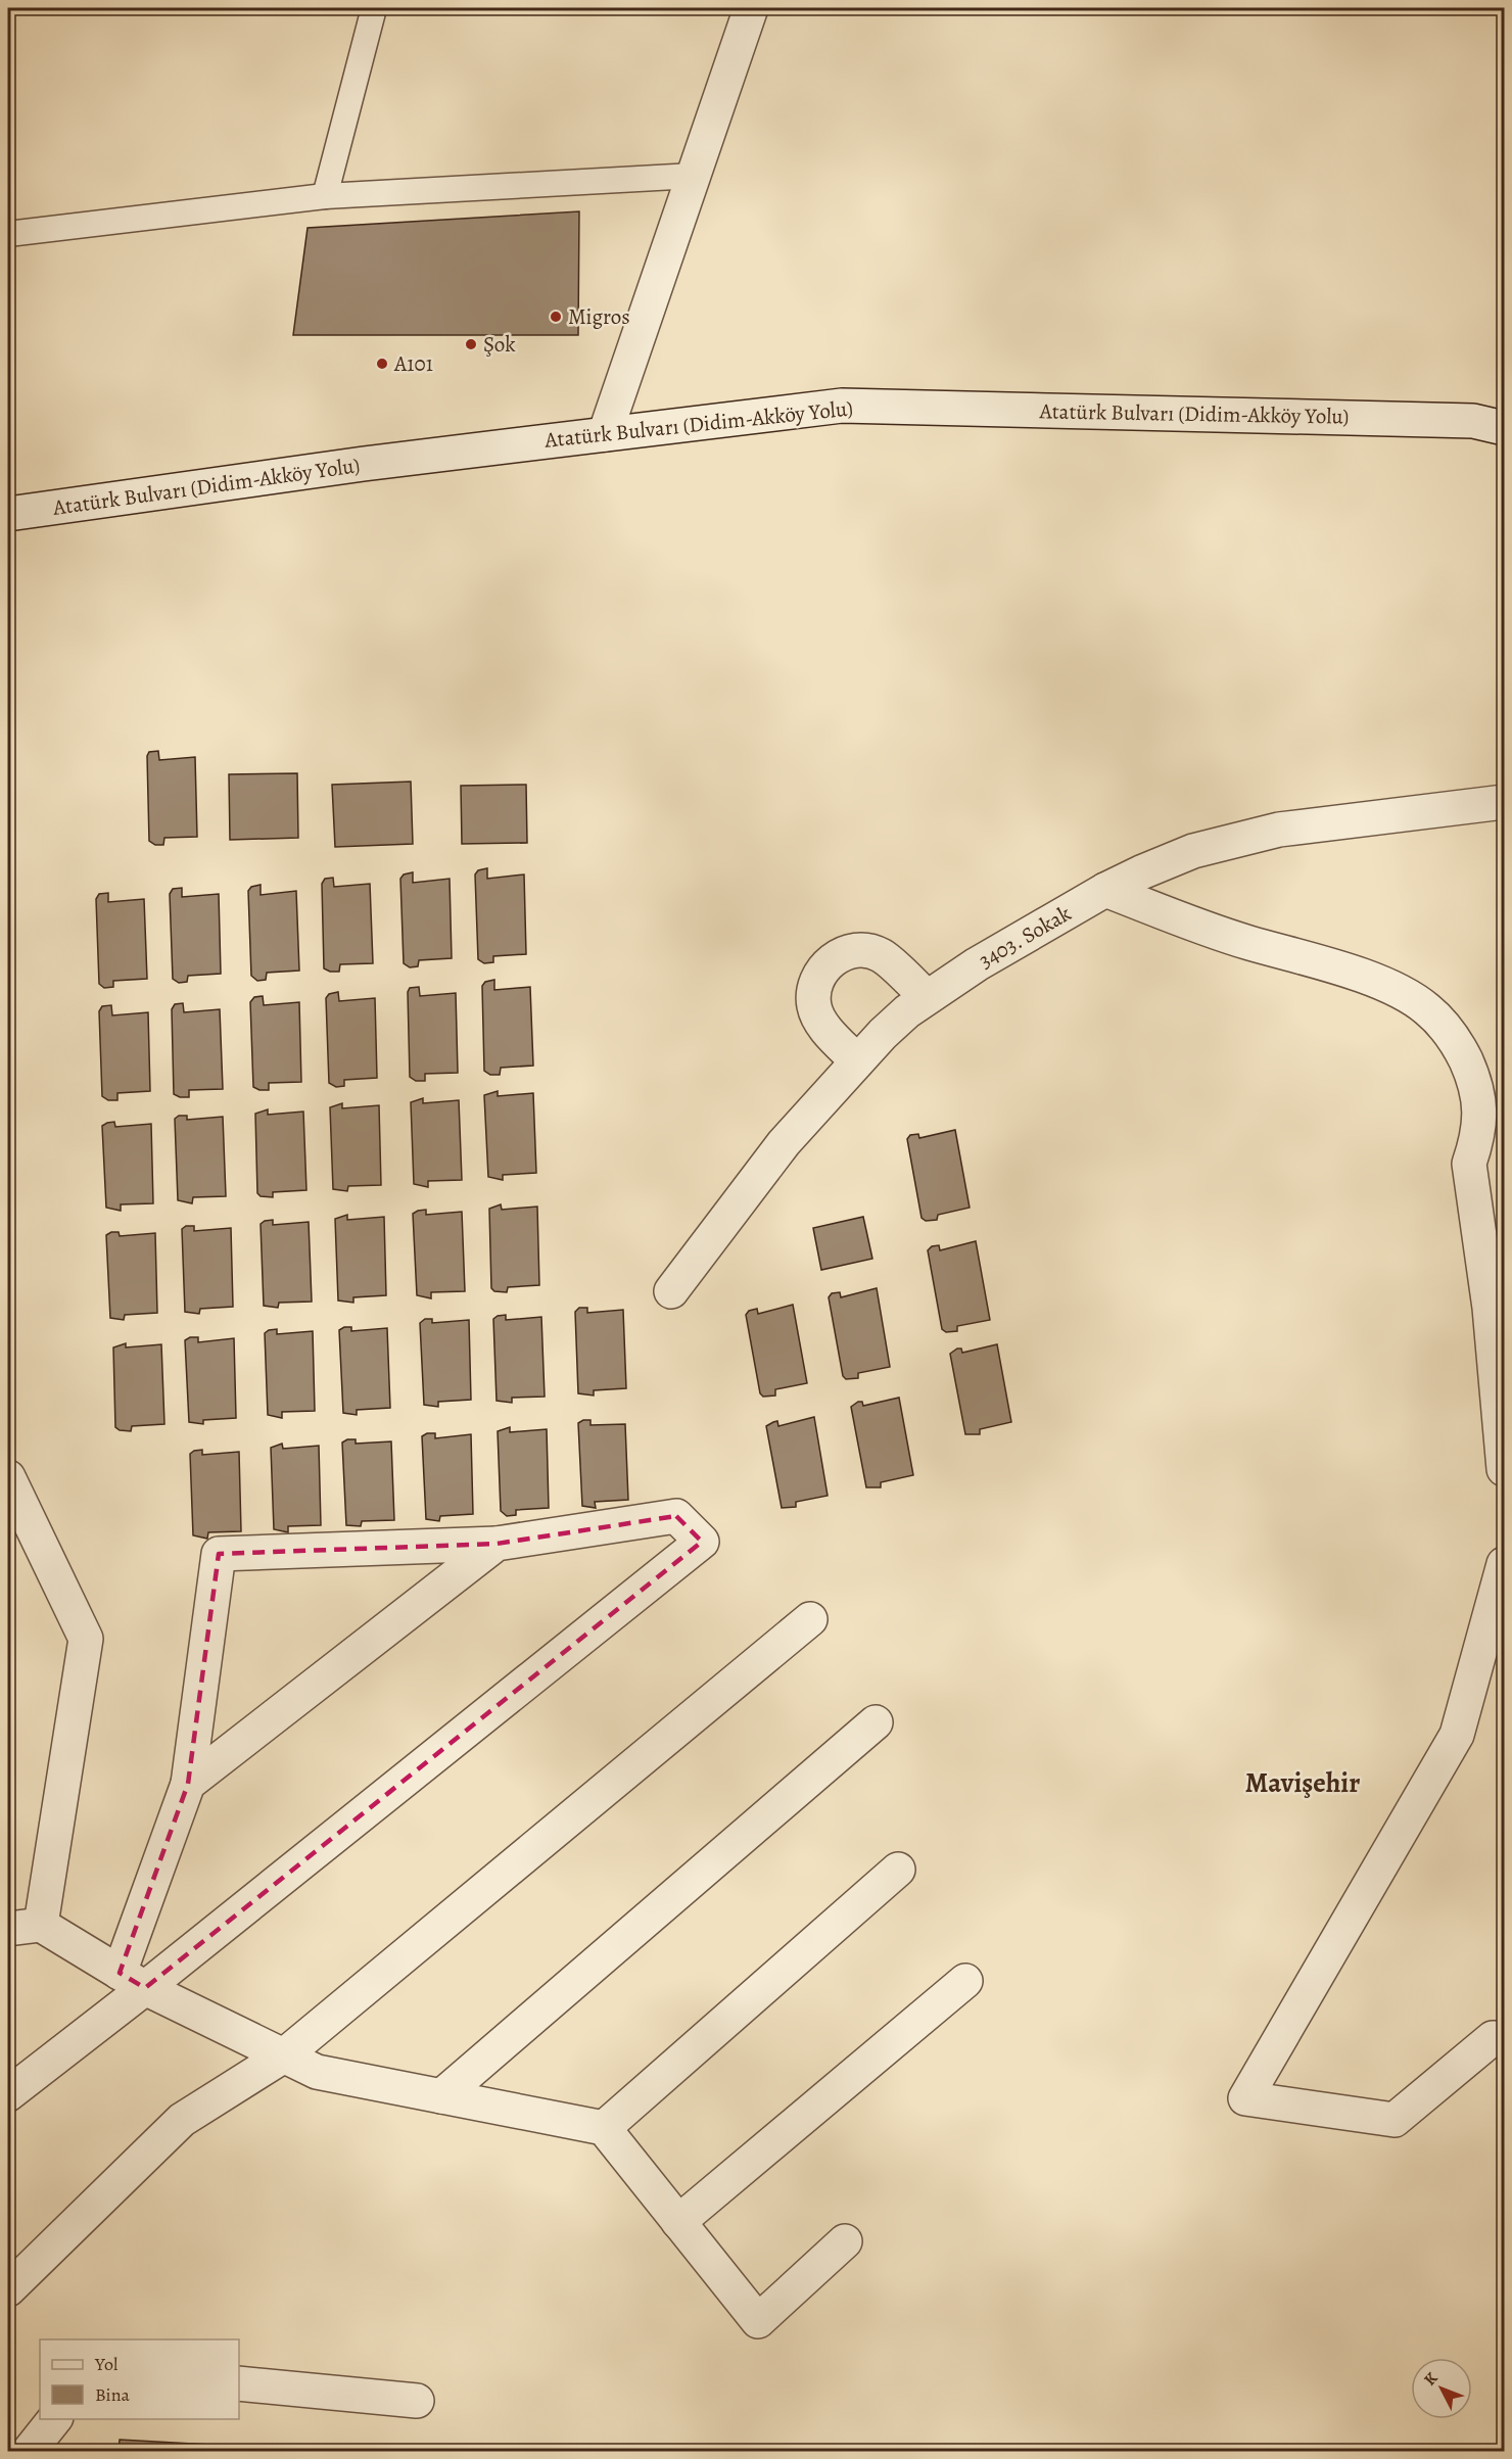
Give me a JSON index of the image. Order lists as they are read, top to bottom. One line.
{"streets":{"street":["Atatürk Bulvarı (Didim-Akköy Yolu)","3403. Sokak"]},"districts":["Mavişehir"],"places":["Migros","Şok","A101"],"legend":["Yol","Bina"],"north":"top left"}
